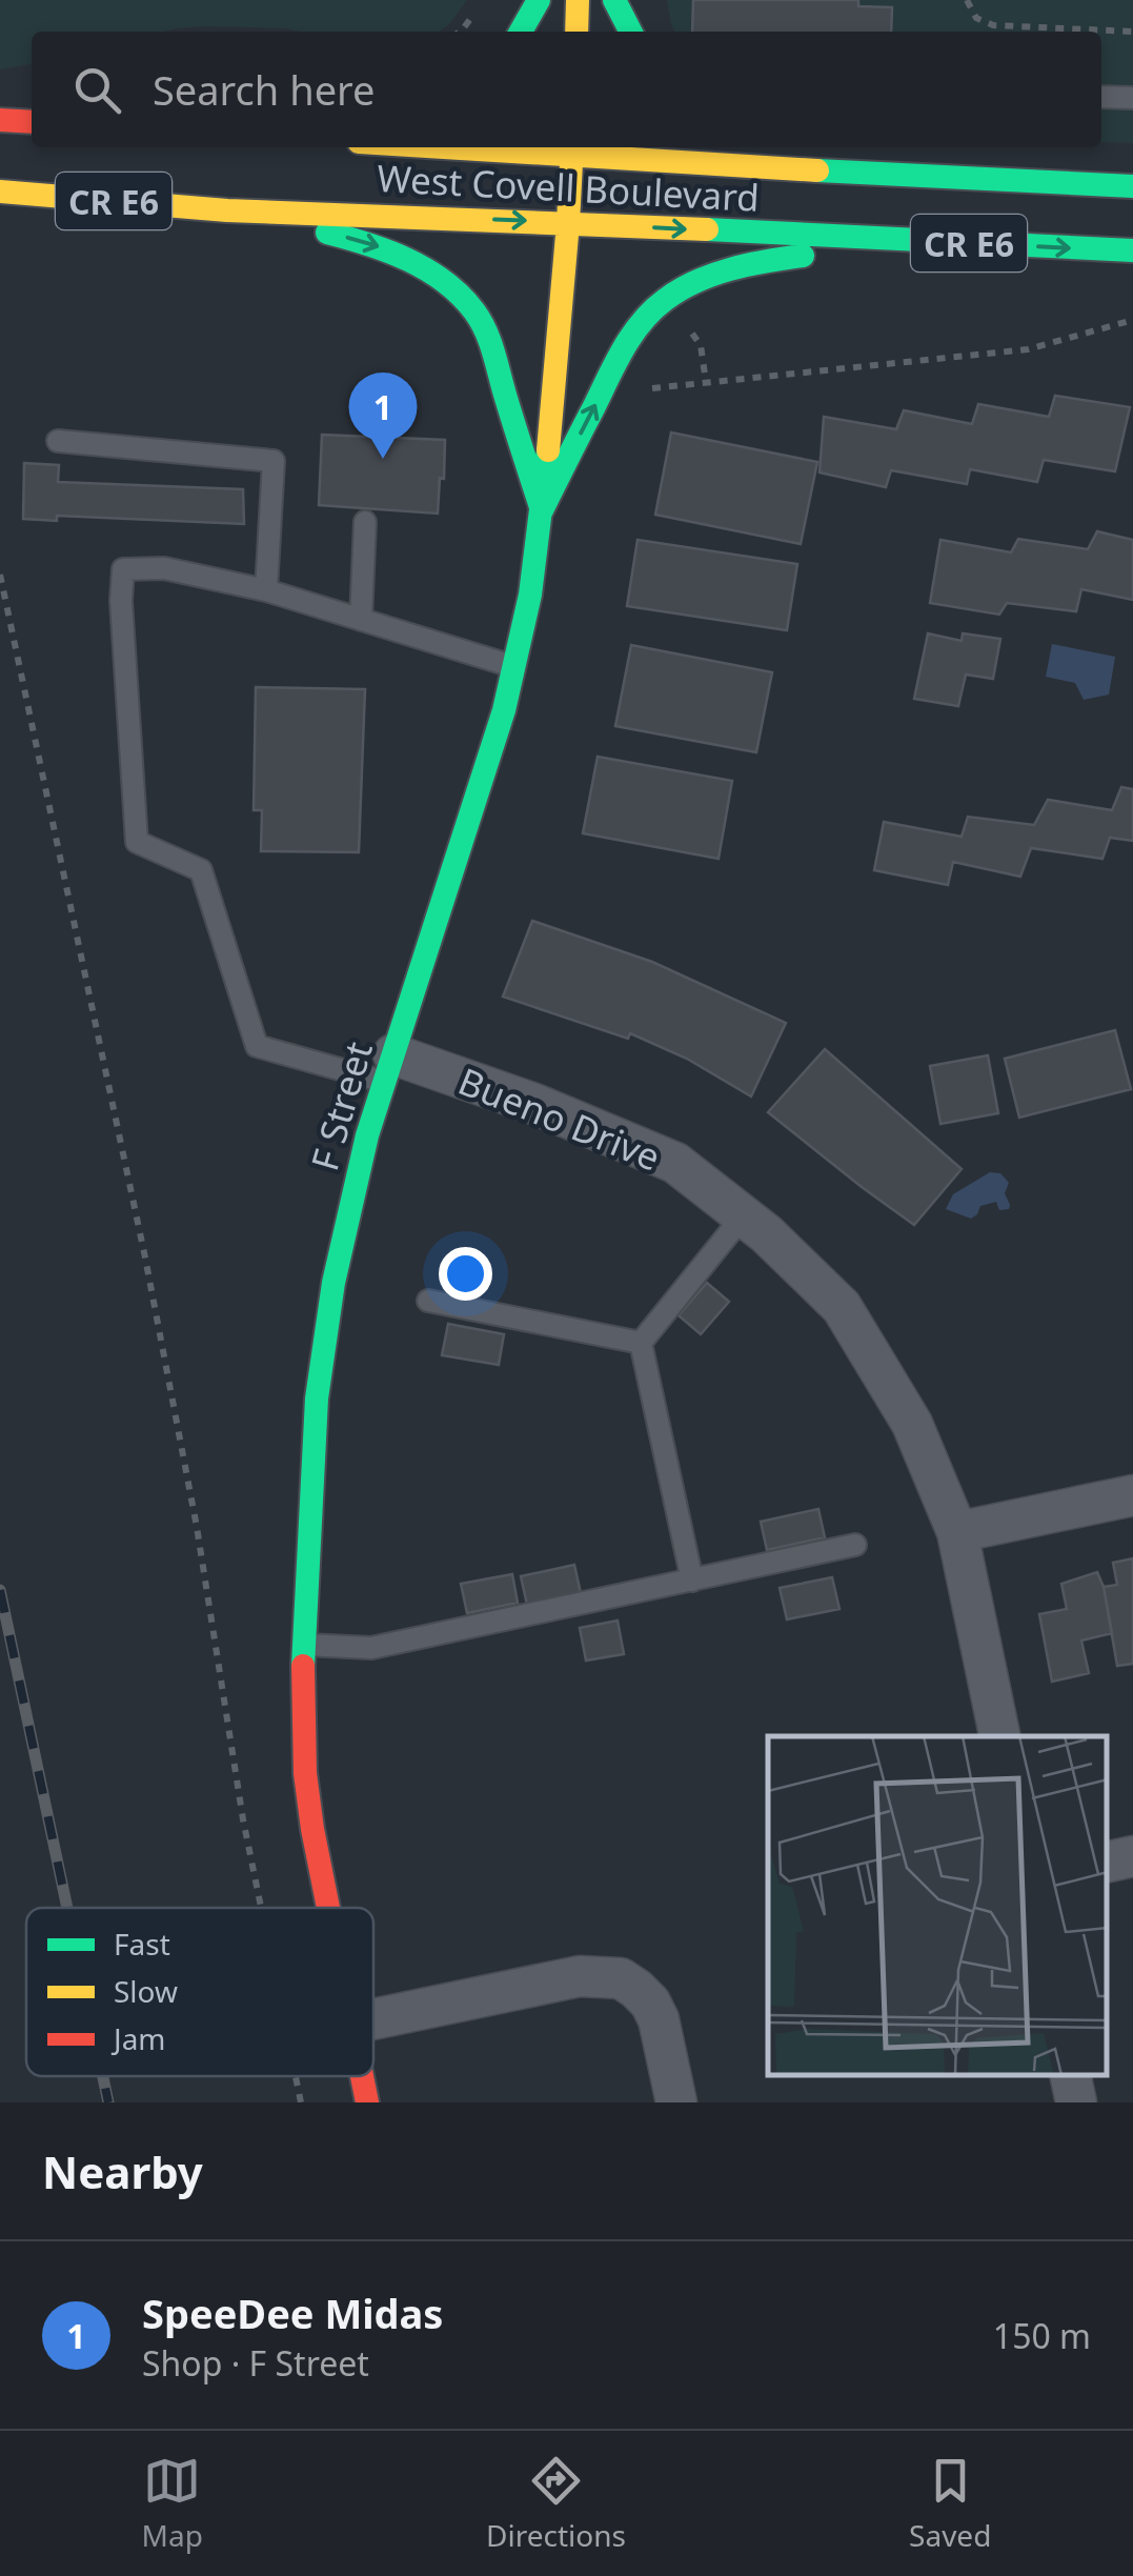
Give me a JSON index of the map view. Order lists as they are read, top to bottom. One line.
{"streets":{"main road":["West Covell Boulevard","CR E6","F Street"],"street":["Bueno Drive"]},"crossings":[["West Covell Boulevard","F Street"],["F Street","Bueno Drive"]],"legend":["Fast","Slow","Jam"],"page":{"search":"Search here","pins":"1","heading":"Nearby","list":[{"mark":"1","name":"SpeeDee Midas","note":"Shop · F Street","value":"150 m"}],"nav":["Map","Directions","Saved"]}}
